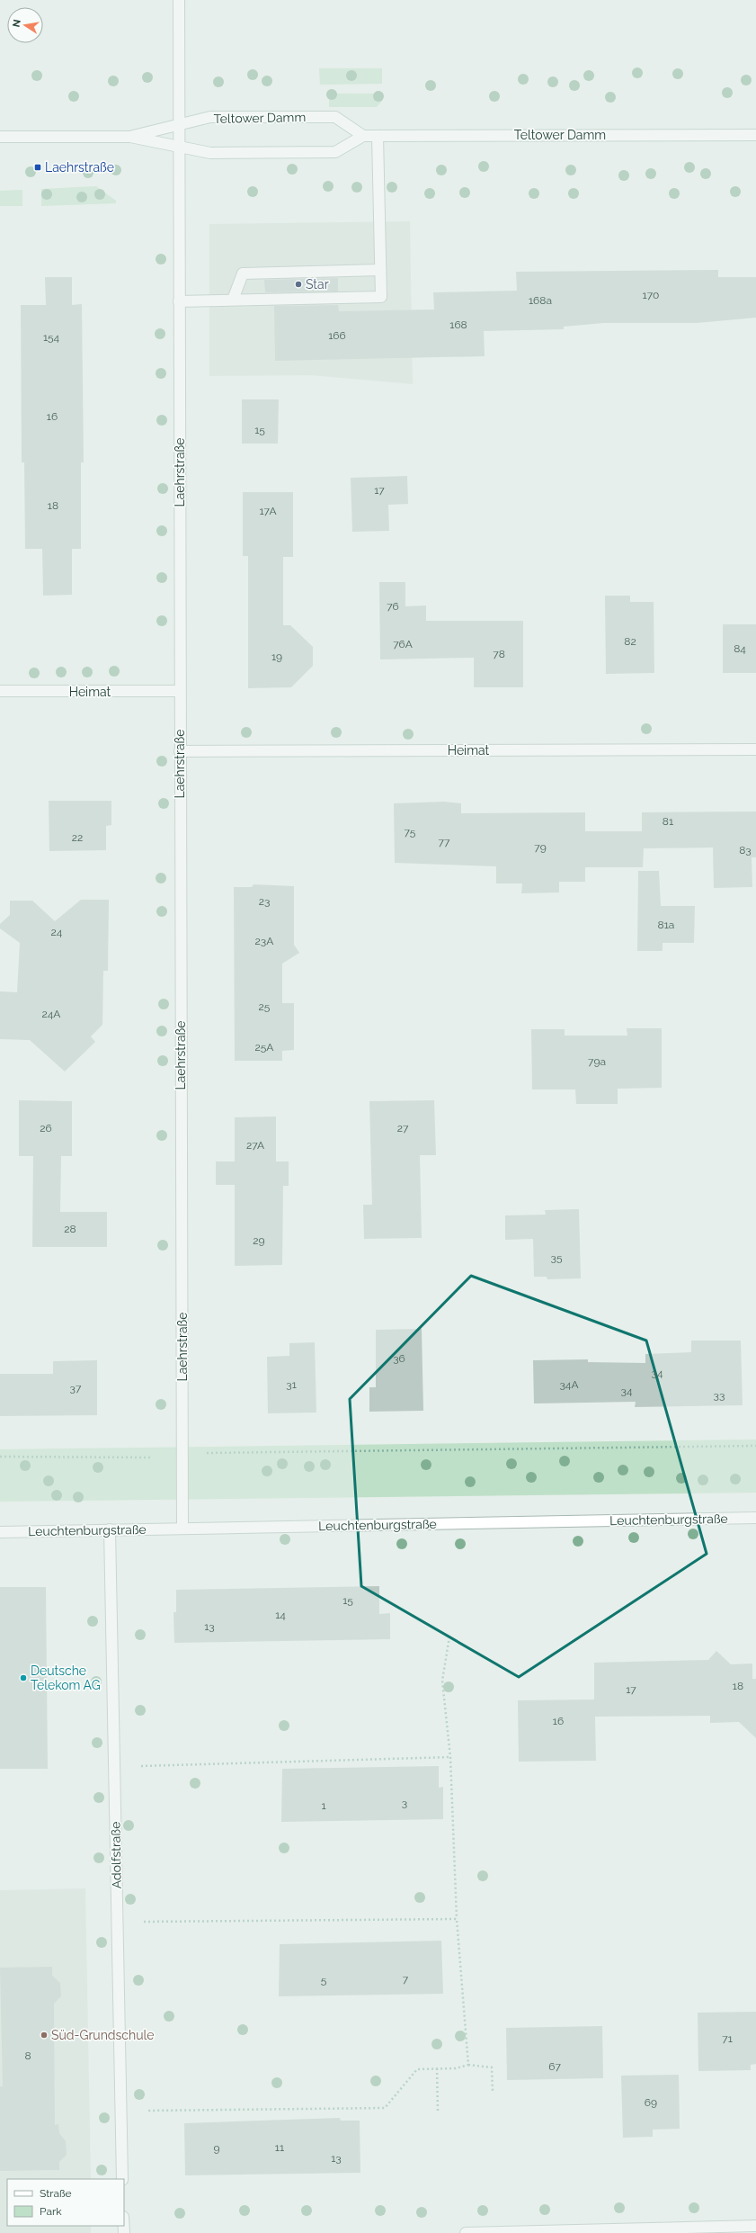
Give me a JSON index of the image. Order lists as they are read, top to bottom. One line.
{"streets":{"street":["Teltower Damm","Laehrstraße","Heimat","Leuchtenburgstraße","Adolfstraße"]},"crossings":[["Teltower Damm","Laehrstraße"],["Laehrstraße","Heimat"],["Laehrstraße","Leuchtenburgstraße"],["Leuchtenburgstraße","Adolfstraße"]],"places":{"transit":["Laehrstraße"],"other":["Star","Deutsche Telekom AG","Süd-Grundschule"]},"house_numbers":["170","168a","168","166","154","16","15","17","18","17A","76","82","76A","84","78","19","81","75","22","77","79","83","23","81a","24","23A","25","24A","25A","79a","26","27","27A","28","29","35","36","34","31","34A","37","34","33","15","14","13","18","17","16","3","1","7","5","71","8","67","69","11","9","13"],"legend":["Straße","Park"],"north":"left"}
